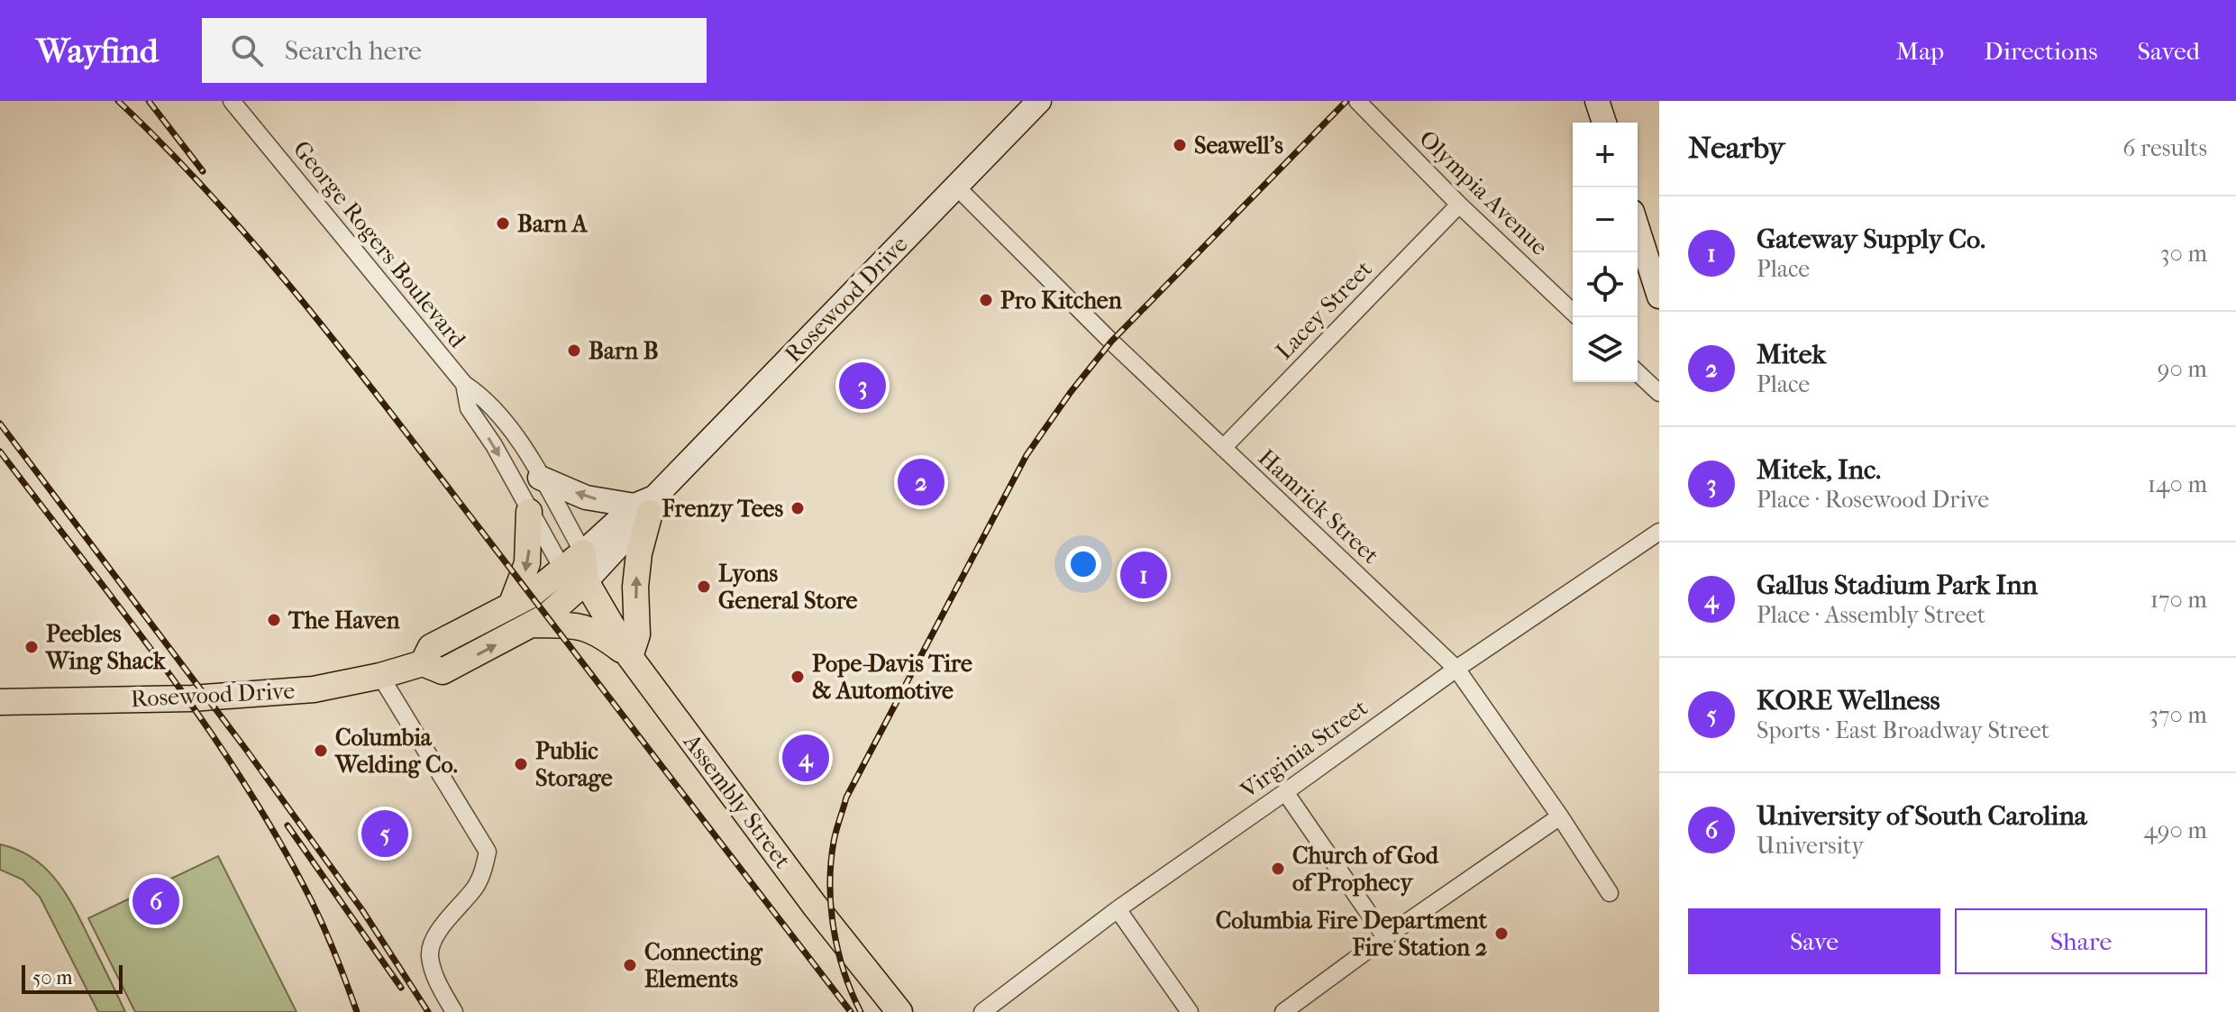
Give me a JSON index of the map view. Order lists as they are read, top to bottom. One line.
{"streets":{"main road":["Rosewood Drive","Assembly Street"],"street":["Olympia Avenue","George Rogers Boulevard","Lacey Street","Hamrick Street","Virginia Street"]},"crossings":[["Olympia Avenue","Lacey Street"],["George Rogers Boulevard","Rosewood Drive"],["George Rogers Boulevard","Assembly Street"],["Rosewood Drive","Hamrick Street"],["Rosewood Drive","Assembly Street"],["Lacey Street","Hamrick Street"],["Hamrick Street","Virginia Street"]],"places":["Seawell's","Barn A","Pro Kitchen","Barn B","Frenzy Tees","Lyons General Store","The Haven","Peebles Wing Shack","Pope-Davis Tire & Automotive","Columbia Welding Co.","Public Storage","Church of God of Prophecy","Columbia Fire Department Fire Station 2","Connecting Elements"],"scale_bar":"50 m","page":{"header":"Wayfind","search":"Search here","nav":["Map","Directions","Saved"],"heading":["Nearby","6 results"],"map_buttons":["+","−"],"list":[{"mark":"1","name":"Gateway Supply Co.","note":"Place","value":"30 m"},{"mark":"2","name":"Mitek","note":"Place","value":"90 m"},{"mark":"3","name":"Mitek, Inc.","note":"Place · Rosewood Drive","value":"140 m"},{"mark":"4","name":"Gallus Stadium Park Inn","note":"Place · Assembly Street","value":"170 m"},{"mark":"5","name":"KORE Wellness","note":"Sports · East Broadway Street","value":"370 m"},{"mark":"6","name":"University of South Carolina","note":"University","value":"490 m"}],"pins":["3","2","1","4","5","6"],"buttons":["Save","Share"],"scale":"50 m"}}
